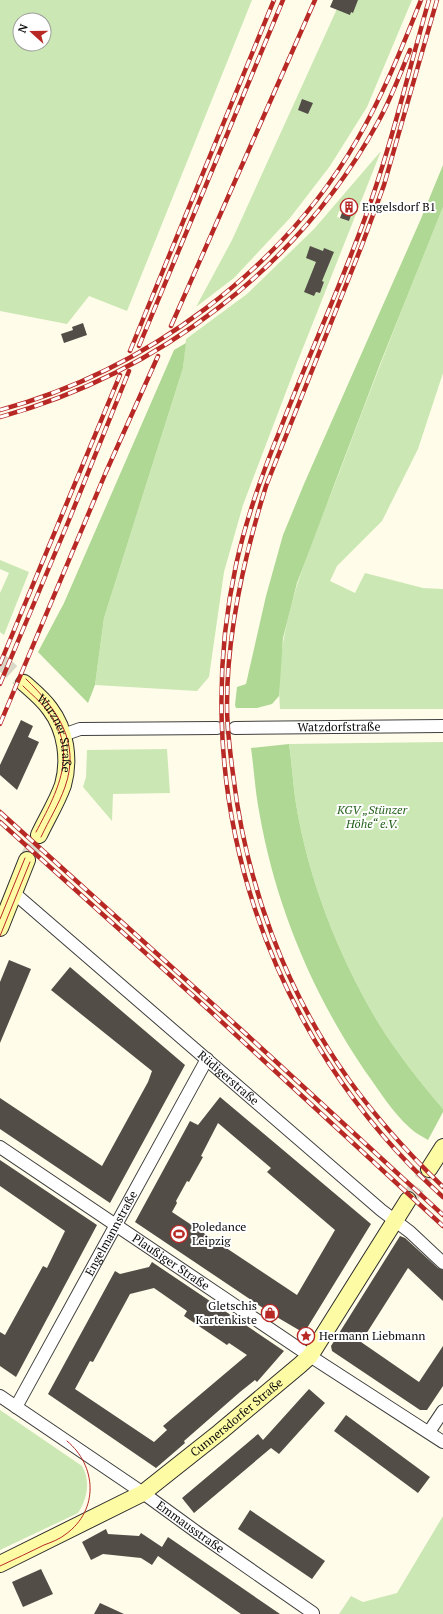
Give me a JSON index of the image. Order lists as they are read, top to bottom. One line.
{"streets":{"street":["Watzdorfstraße","Wurzner Straße","Rüdigerstraße","Engelmannstraße","Plaußiger Straße","Cunnersdorfer Straße","Emmausstraße"]},"crossings":[["Rüdigerstraße","Engelmannstraße"],["Rüdigerstraße","Cunnersdorfer Straße"],["Engelmannstraße","Plaußiger Straße"],["Engelmannstraße","Emmausstraße"],["Plaußiger Straße","Cunnersdorfer Straße"],["Cunnersdorfer Straße","Emmausstraße"]],"parks":["KGV „Stünzer Höhe“ e.V."],"places":{"building":["Engelsdorf B1"],"sports":["Poledance Leipzig"],"shop":["Gletschis Kartenkiste"],"place":["Hermann Liebmann"]},"north":"left"}
